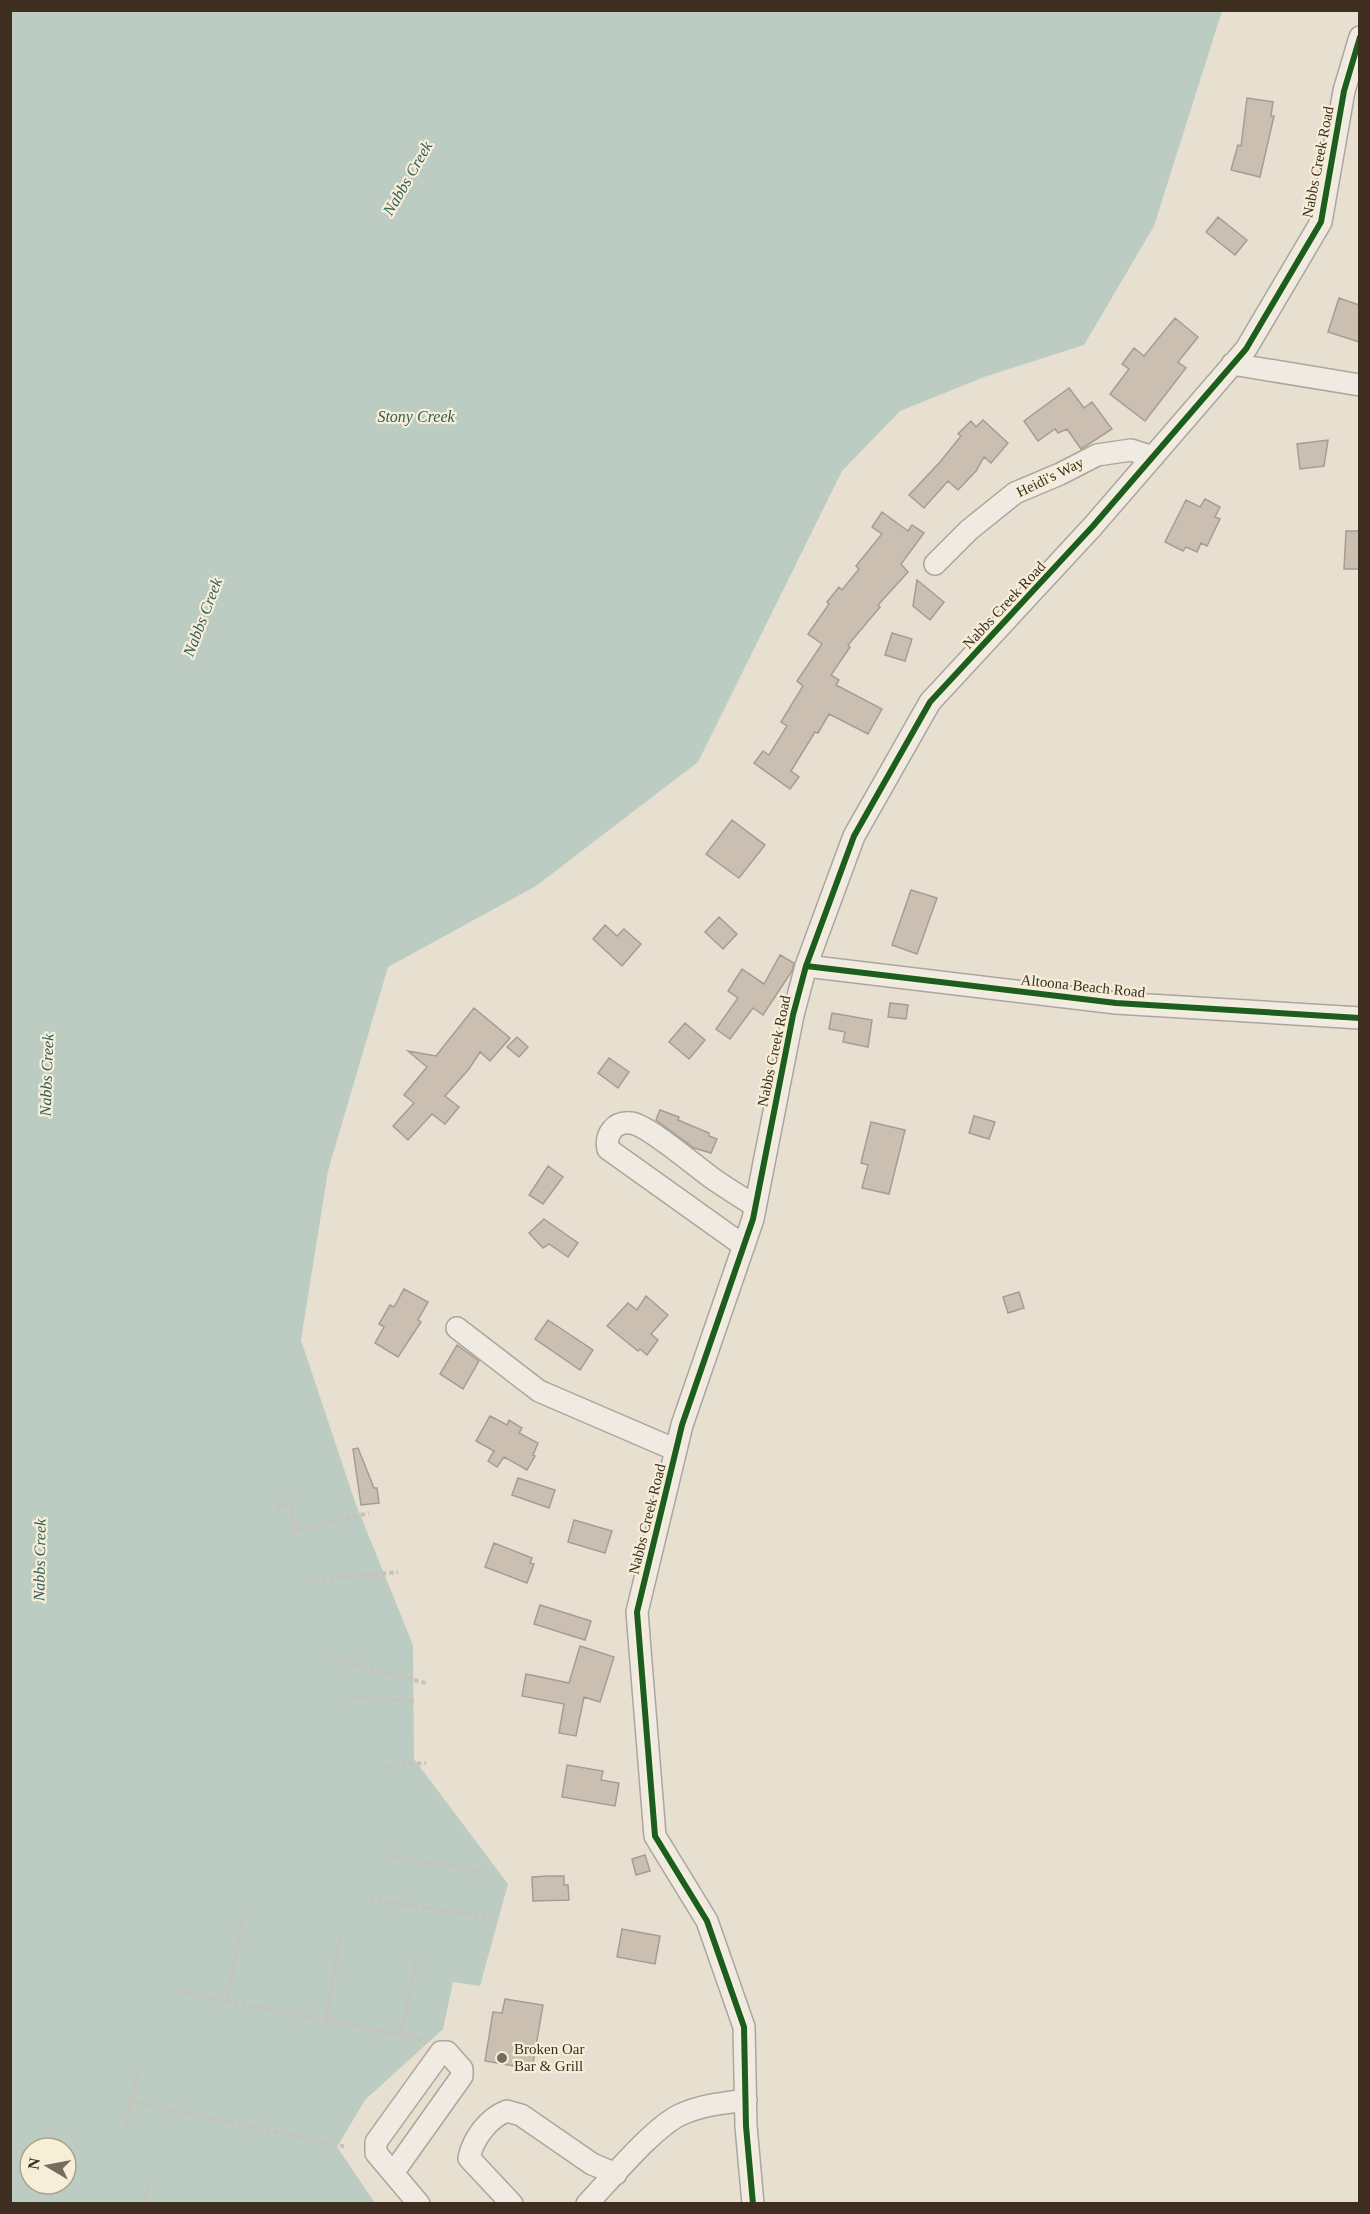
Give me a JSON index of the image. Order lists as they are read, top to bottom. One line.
{"streets":{"street":["Nabbs Creek Road","Heidi's Way","Altoona Beach Road"]},"crossings":[["Nabbs Creek Road","Heidi's Way"],["Nabbs Creek Road","Altoona Beach Road"]],"water":["Nabbs Creek","Stony Creek"],"places":["Broken Oar Bar & Grill"],"north":"left"}
